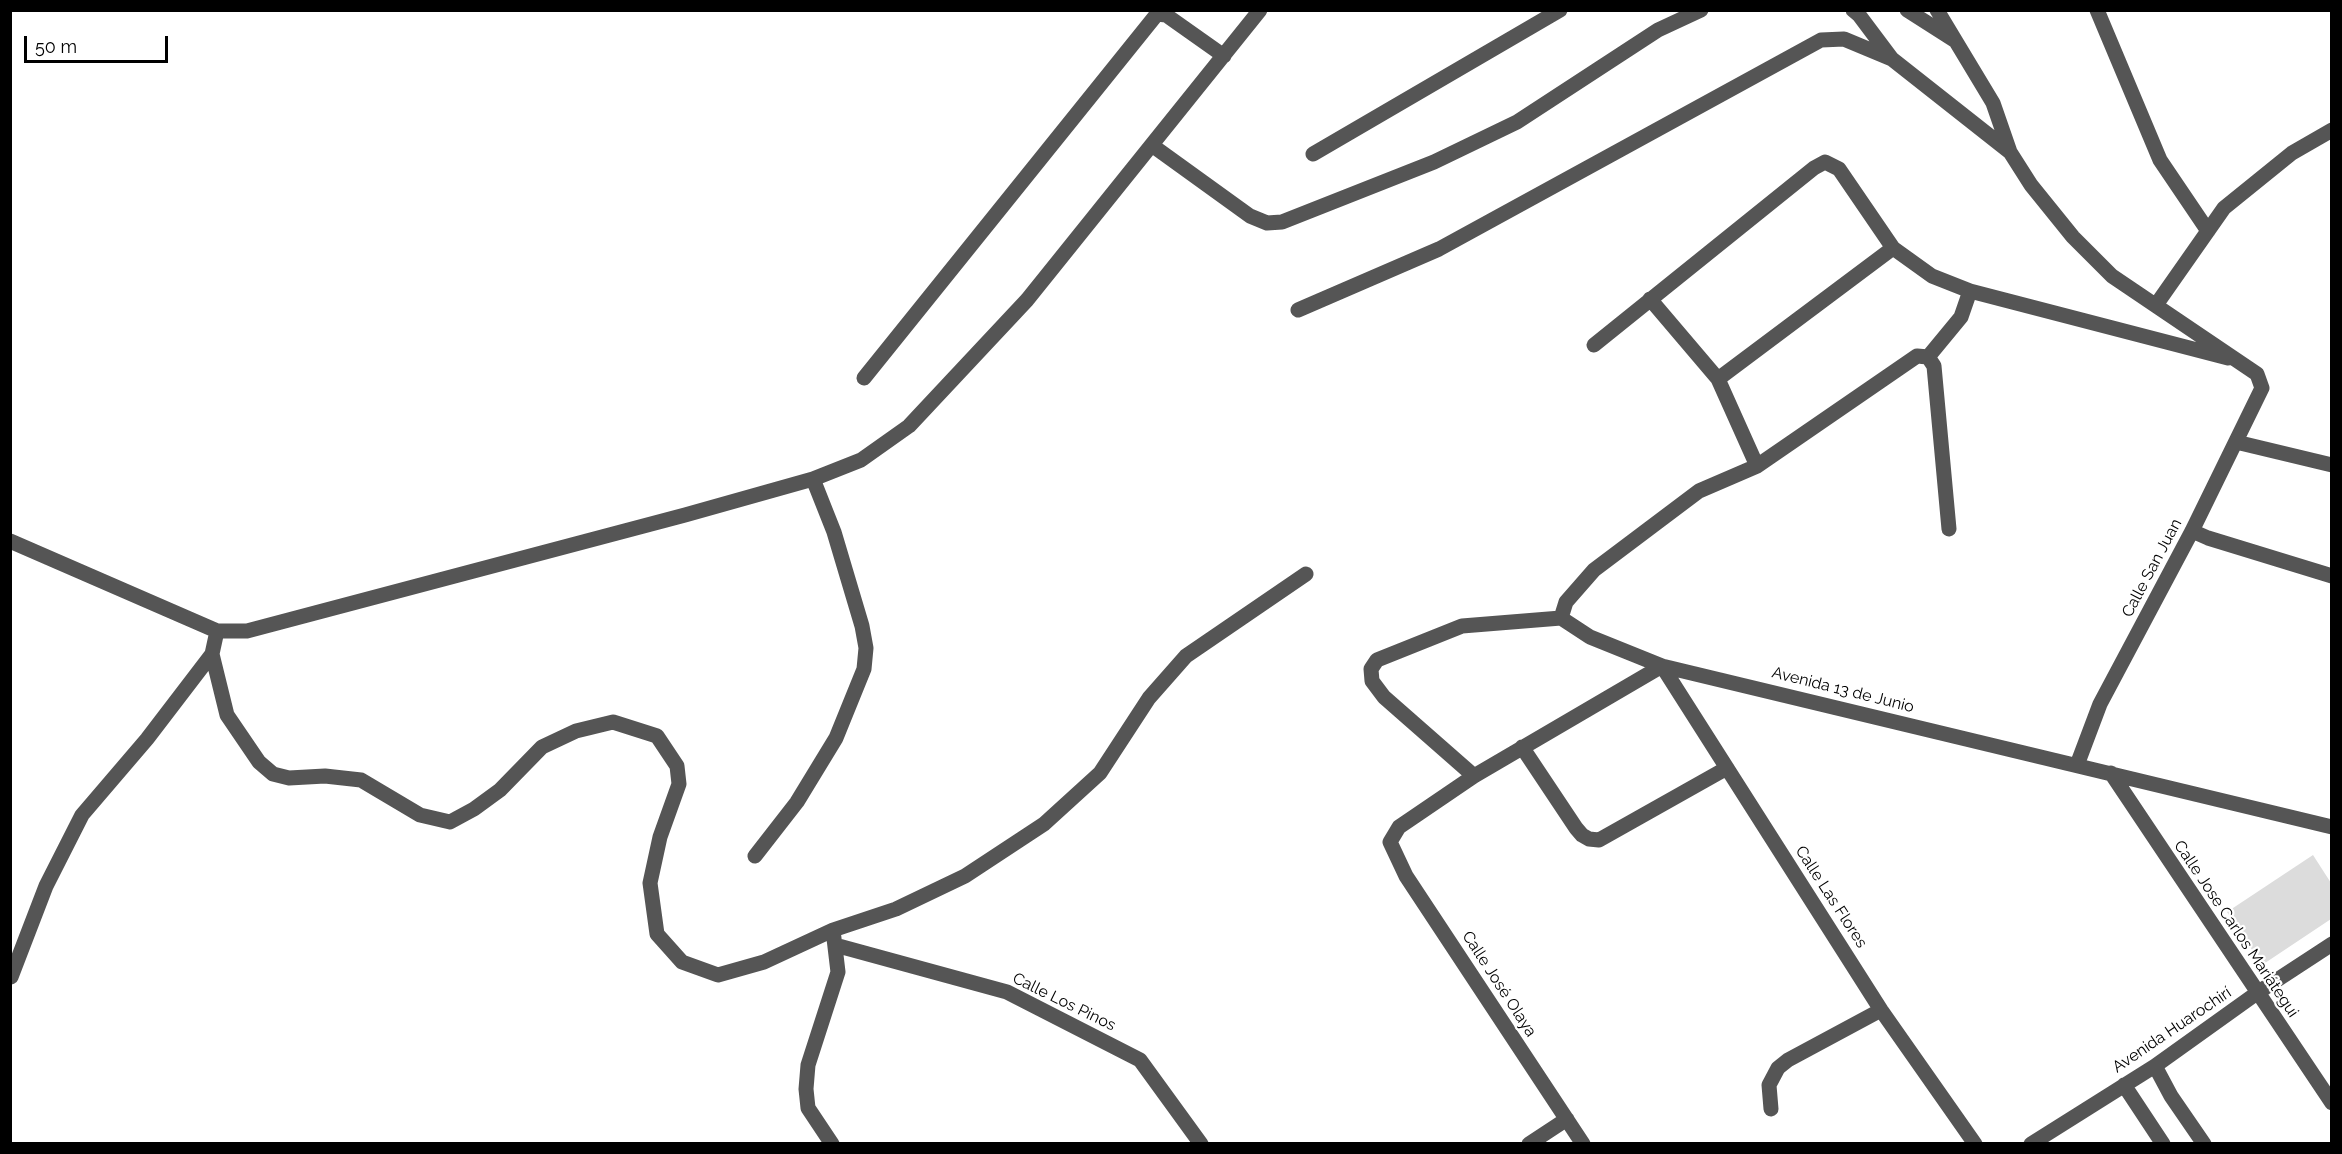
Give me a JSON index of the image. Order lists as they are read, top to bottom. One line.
{"streets":{"street":["Calle San Juan","Avenida 13 de Junio","Calle Las Flores","Calle Jose Carlos Mariátegui","Calle José Olaya","Calle Los Pinos","Avenida Huarochirí"]},"crossings":[["Calle San Juan","Avenida 13 de Junio"],["Avenida 13 de Junio","Calle Las Flores"],["Avenida 13 de Junio","Calle Jose Carlos Mariátegui"],["Calle Jose Carlos Mariátegui","Avenida Huarochirí"]],"scale_bar":"50 m"}
